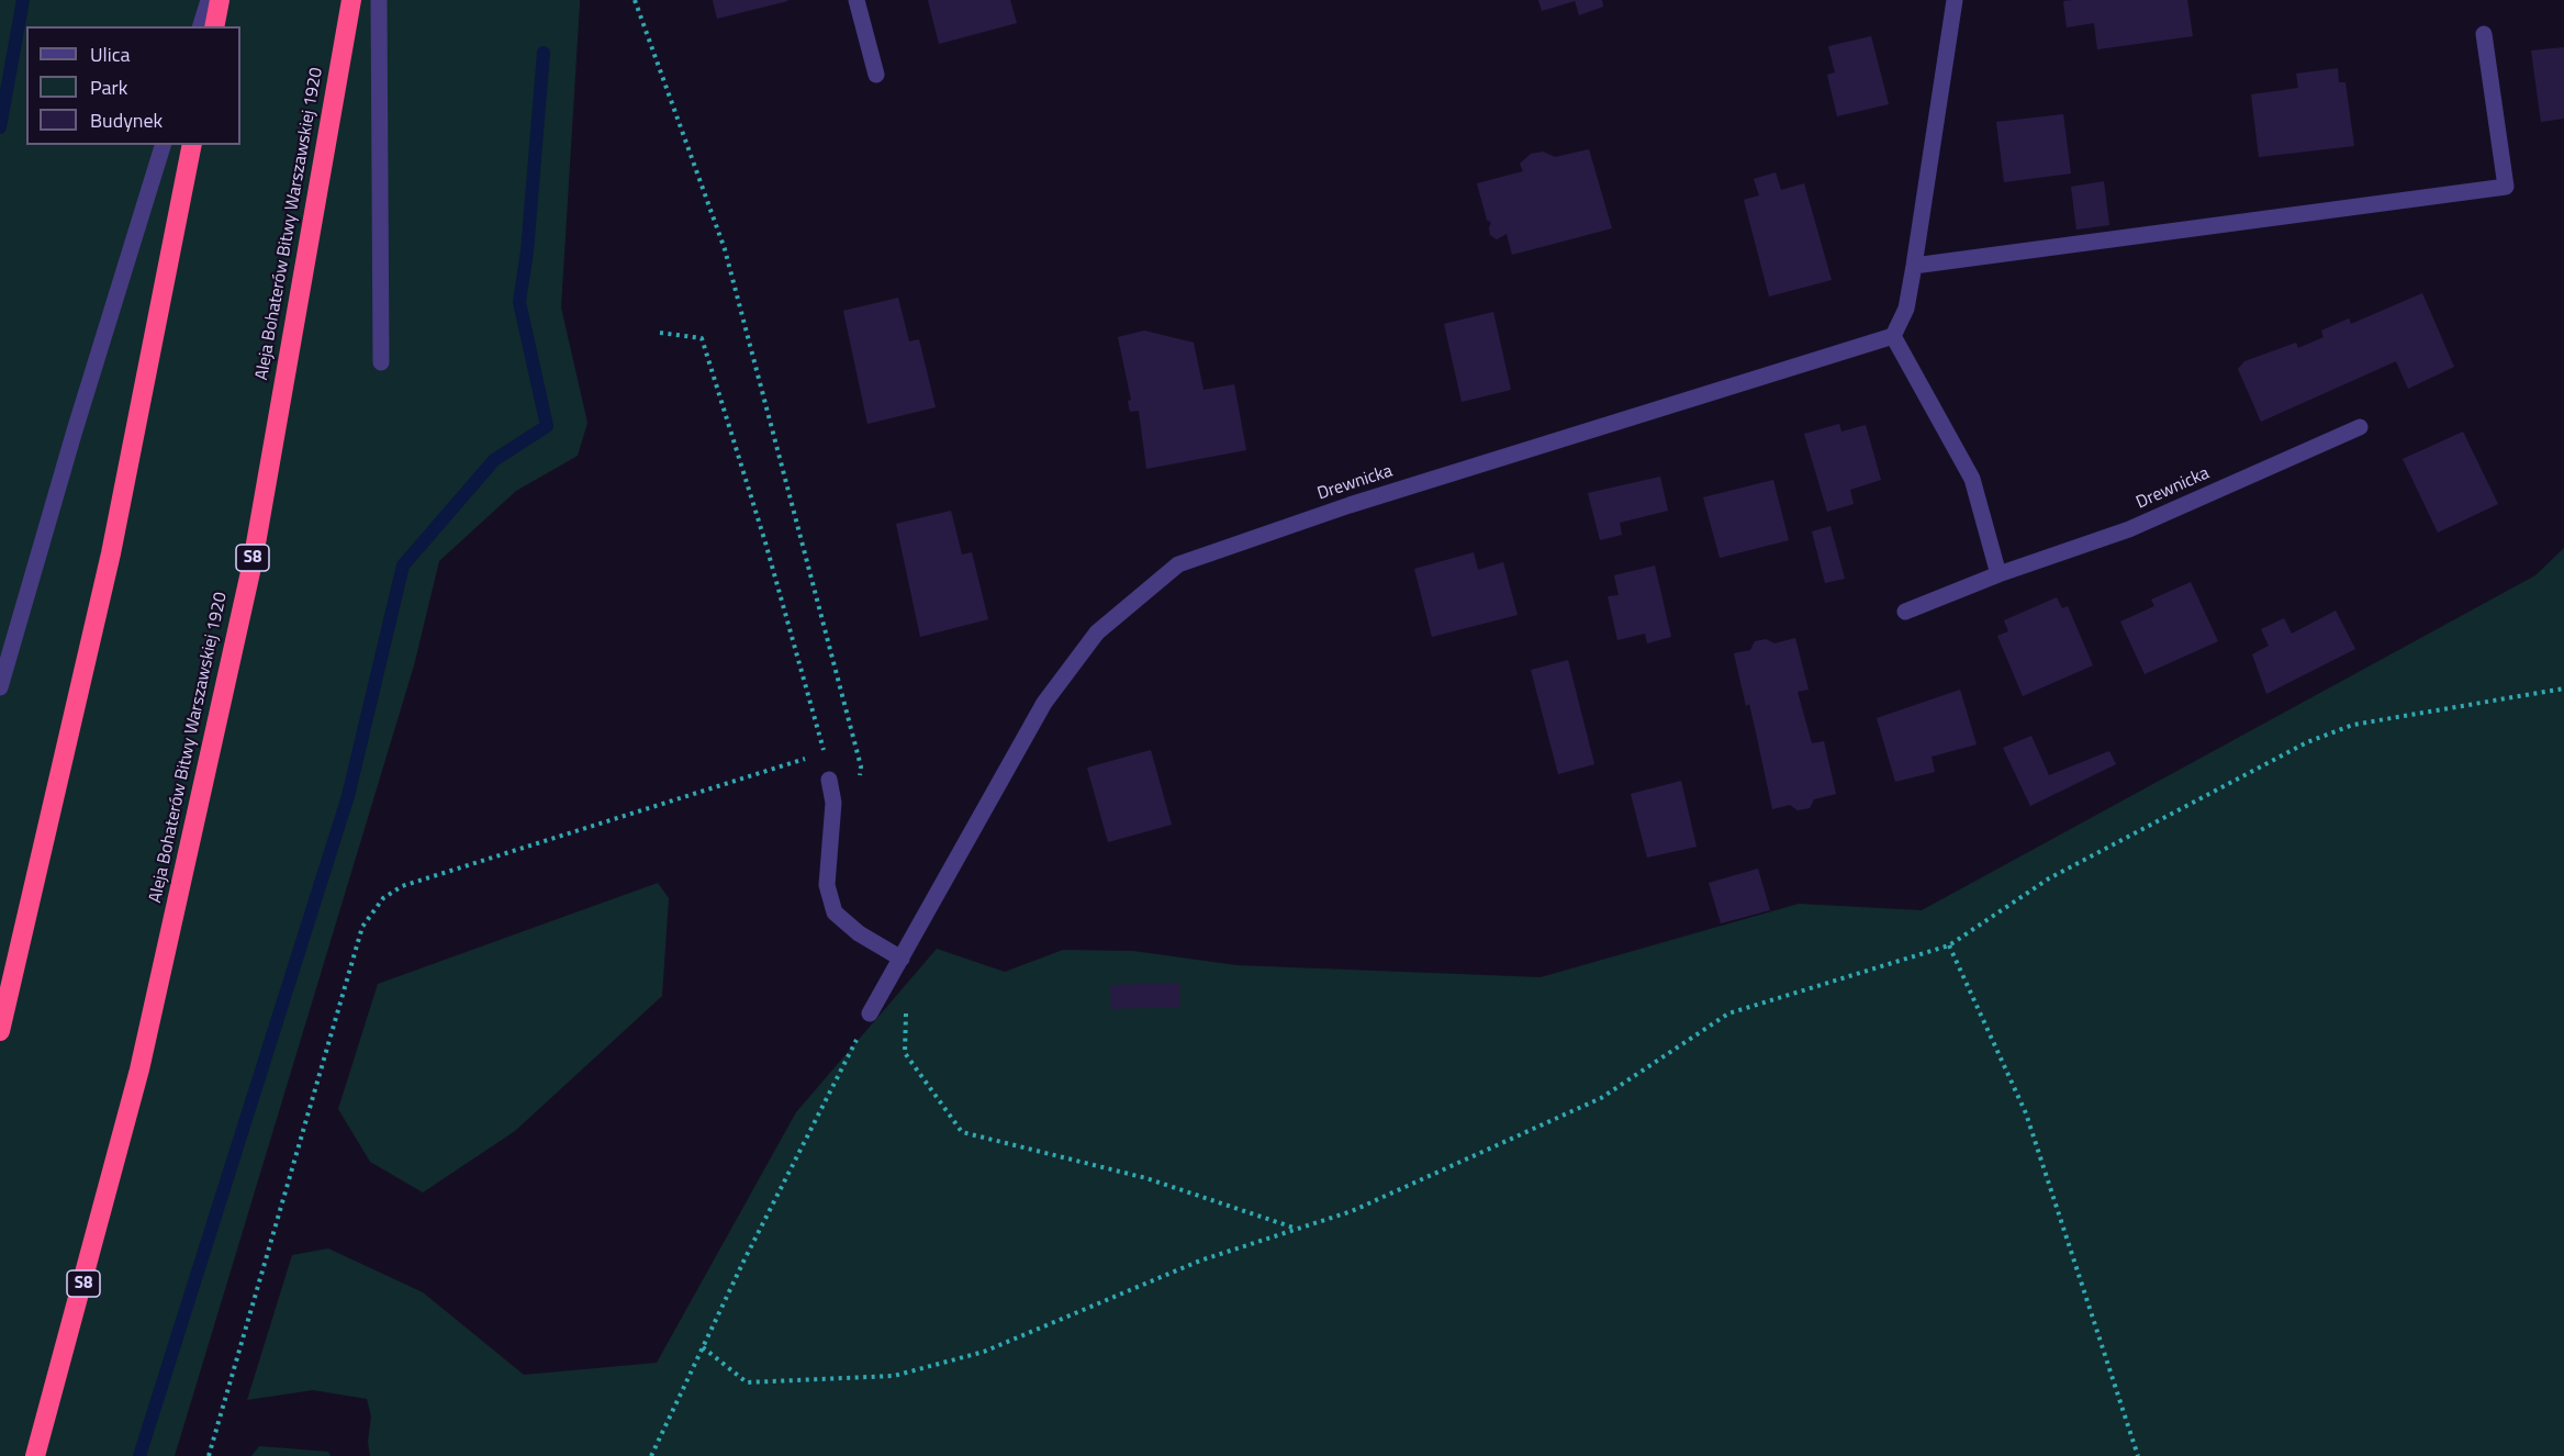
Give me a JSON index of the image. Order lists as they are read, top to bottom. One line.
{"streets":{"highway":["Aleja Bohaterów Bitwy Warszawskiej 1920","S8"],"street":["Drewnicka"]},"legend":["Ulica","Park","Budynek"]}
